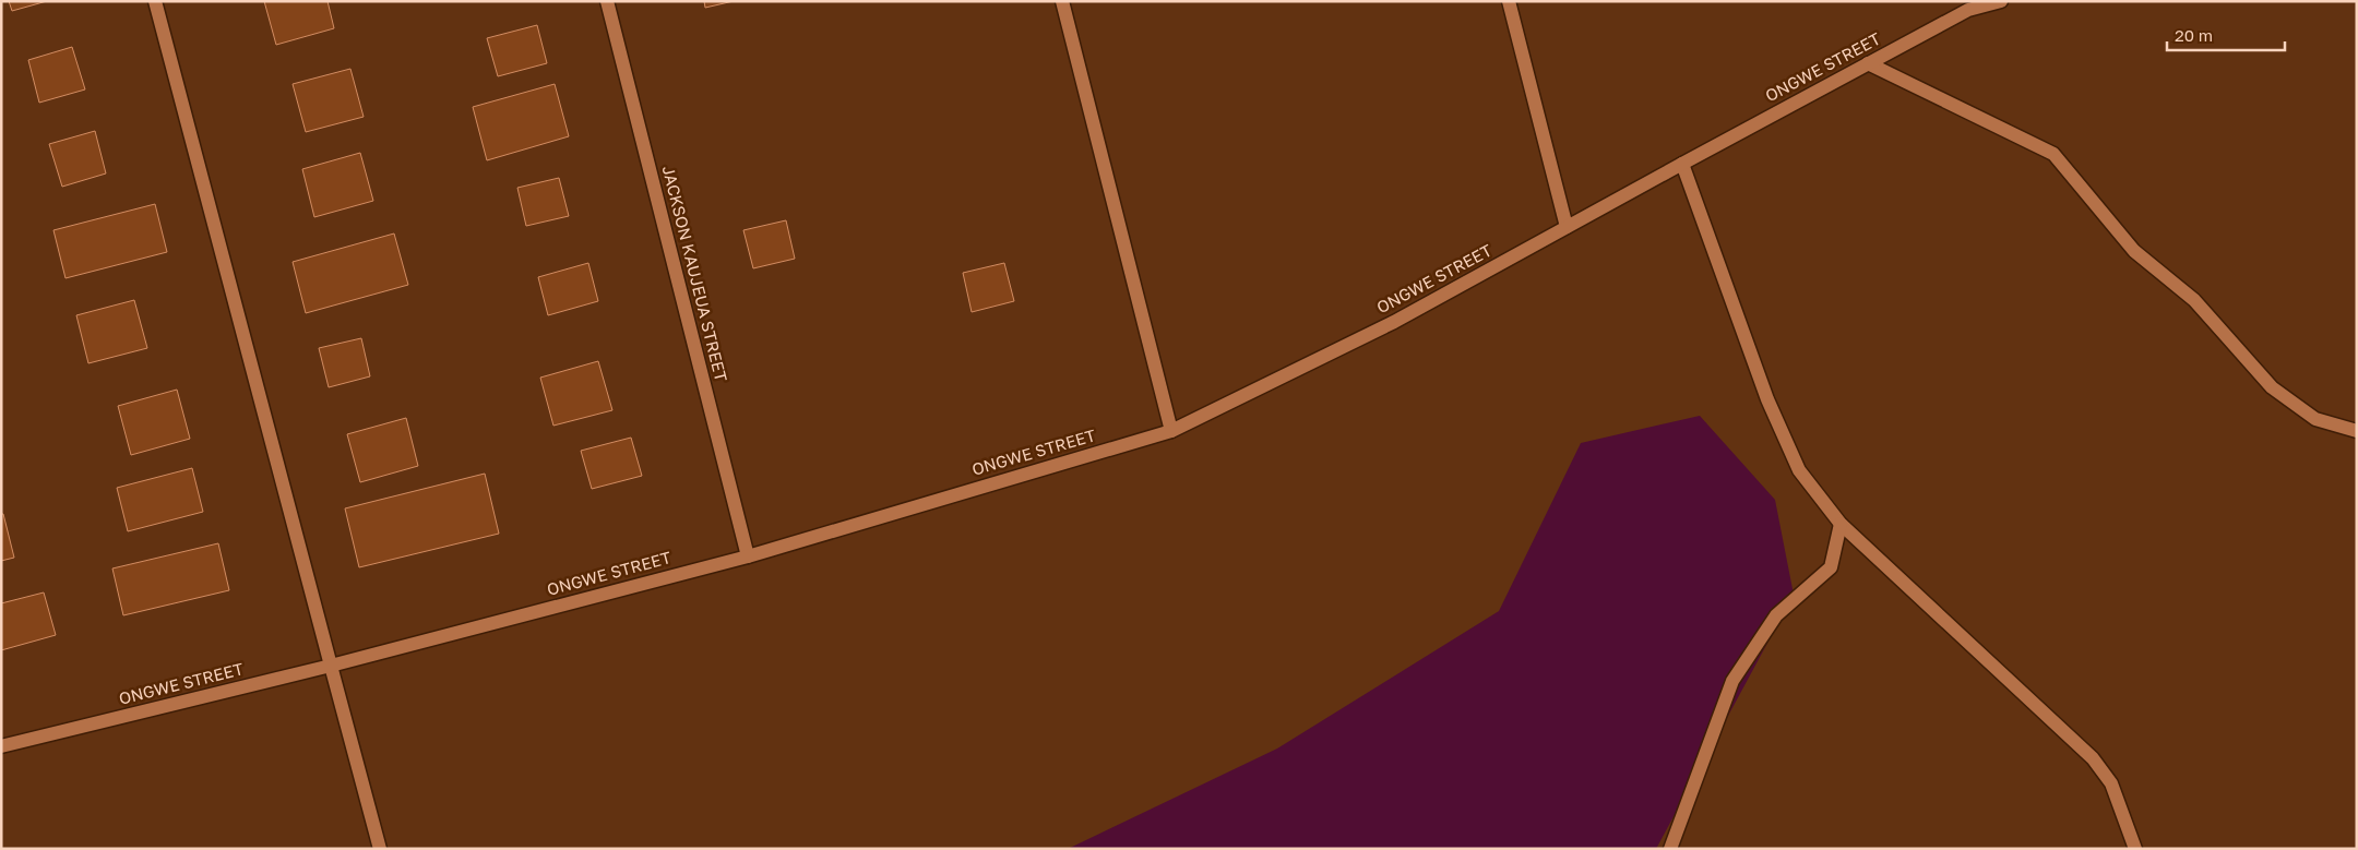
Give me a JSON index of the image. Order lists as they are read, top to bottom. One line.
{"streets":{"street":["ONGWE STREET","JACKSON KAUJEUA STREET"]},"crossings":[["ONGWE STREET","JACKSON KAUJEUA STREET"]],"scale_bar":"20 m"}
